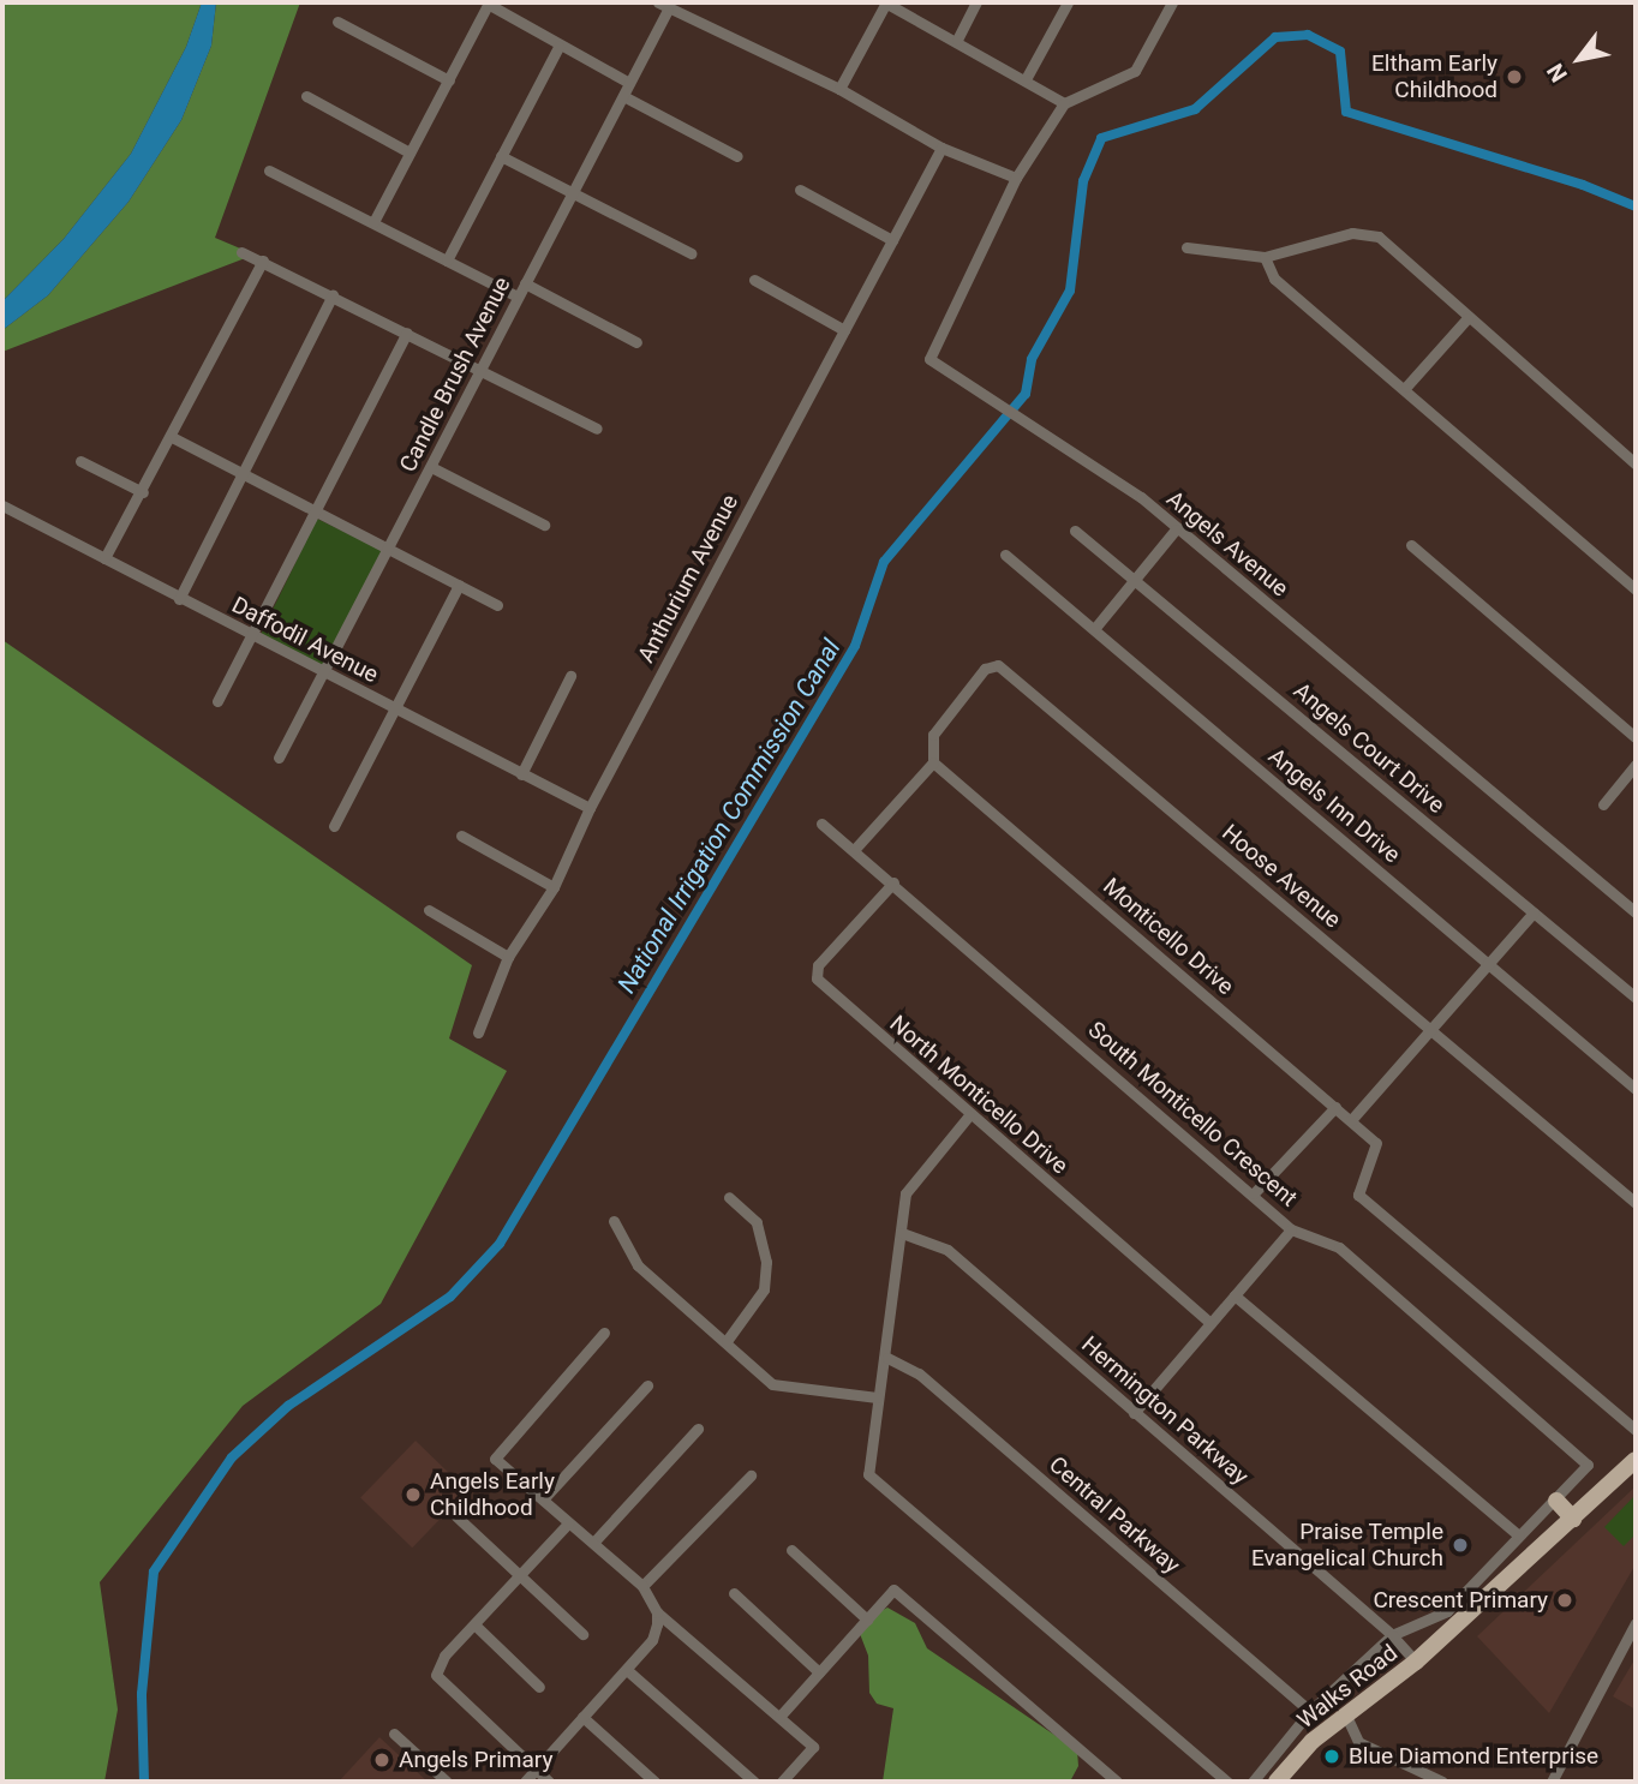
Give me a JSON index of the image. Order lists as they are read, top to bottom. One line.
{"streets":{"main road":["Walks Road"],"street":["Candle Brush Avenue","Angels Avenue","Anthurium Avenue","Daffodil Avenue","Angels Court Drive","Angels Inn Drive","Hoose Avenue","Monticello Drive","North Monticello Drive","South Monticello Crescent","Hermington Parkway","Central Parkway"]},"crossings":[["Candle Brush Avenue","Daffodil Avenue"],["Anthurium Avenue","Daffodil Avenue"],["Hoose Avenue","Monticello Drive"],["North Monticello Drive","South Monticello Crescent"],["Hermington Parkway","Walks Road"]],"water":["National Irrigation Commission Canal"],"places":["Eltham Early Childhood","Angels Early Childhood","Praise Temple Evangelical Church","Crescent Primary","Blue Diamond Enterprise","Angels Primary"],"north":"bottom left"}
